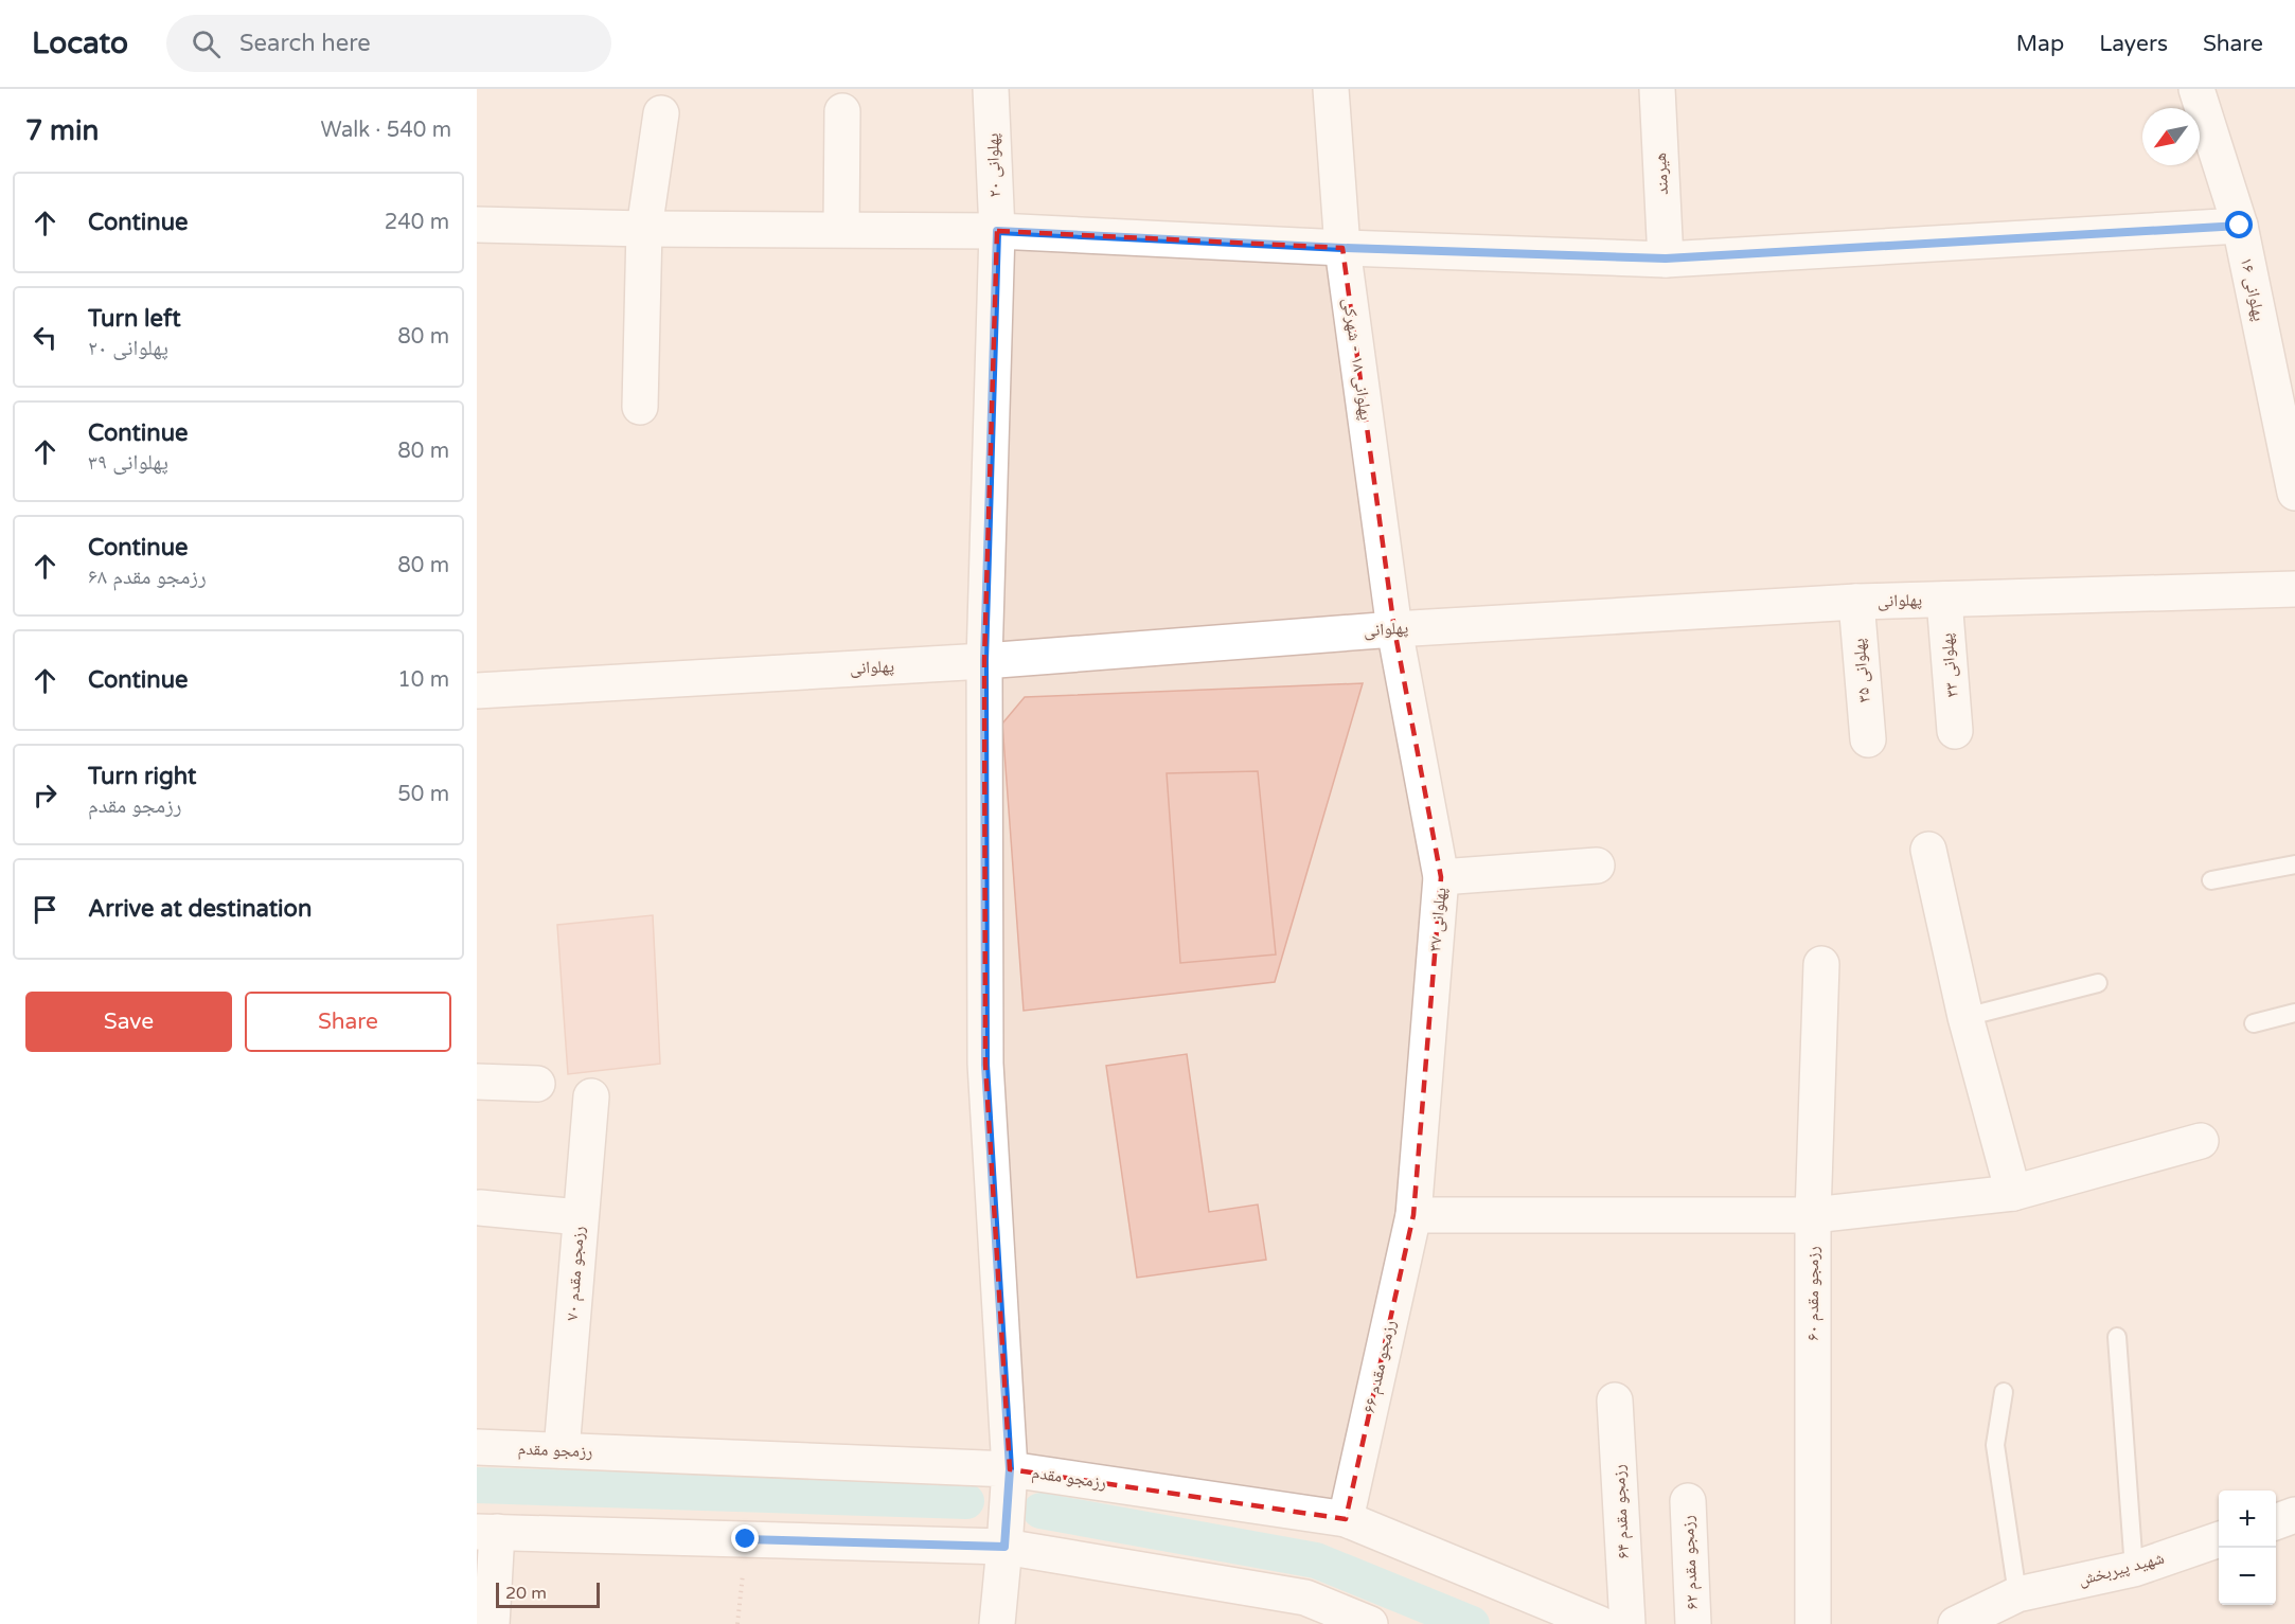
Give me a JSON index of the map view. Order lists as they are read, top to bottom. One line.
{"streets":{"street":["پهلوانی ۲۰","هیرمند","پهلوانی ۱۶","پهلوانی ۱۸ - شهرکی","پهلوانی","پهلوانی ۳۳","پهلوانی ۳۵","پهلوانی ۳۷","رزمجو مقدم ۷۰","رزمجو مقدم ۶۰","رزمجو مقدم ۶۶","رزمجو مقدم","رزمجو مقدم ۶۴","رزمجو مقدم ۶۲","شهید پیربخش"]},"crossings":[["پهلوانی ۲۰","پهلوانی"],["پهلوانی ۲۰","رزمجو مقدم"],["پهلوانی ۱۸ - شهرکی","پهلوانی"],["پهلوانی ۱۸ - شهرکی","پهلوانی ۳۷"],["پهلوانی","پهلوانی ۳۳"],["پهلوانی","پهلوانی ۳۵"],["پهلوانی","پهلوانی ۳۷"],["پهلوانی ۳۷","رزمجو مقدم ۶۶"],["رزمجو مقدم ۷۰","رزمجو مقدم"],["رزمجو مقدم ۶۶","رزمجو مقدم"]],"scale_bar":"20 m","north":"bottom left","page":{"header":"Locato","search":"Search here","nav":["Map","Layers","Share"],"heading":["7 min","Walk · 540 m"],"list":[["Continue","240 m"],["Turn left","پهلوانی ۲۰","80 m"],["Continue","پهلوانی ۳۹","80 m"],["Continue","رزمجو مقدم ۶۸","80 m"],["Continue","10 m"],["Turn right","رزمجو مقدم","50 m"],"Arrive at destination"],"buttons":["Save","Share"],"map_buttons":["+","−"],"scale":"20 m"}}
